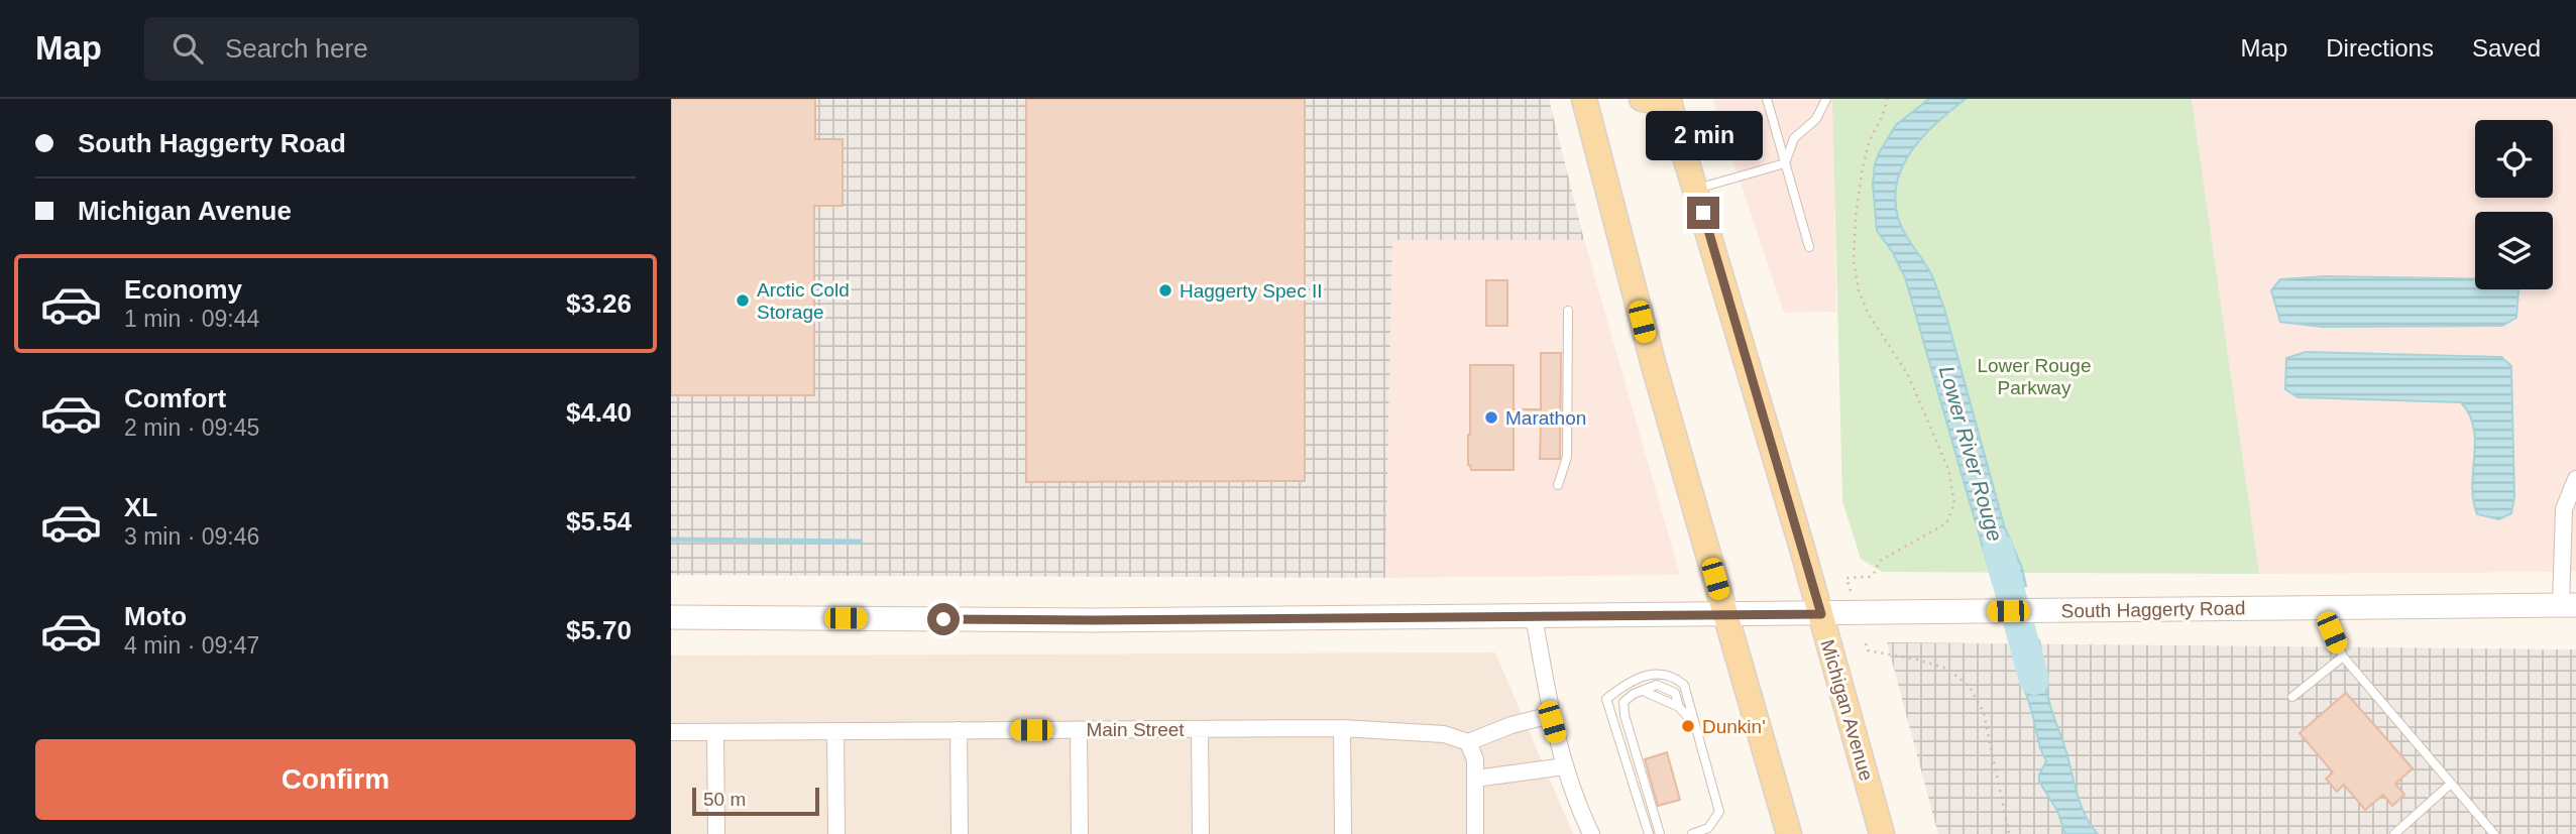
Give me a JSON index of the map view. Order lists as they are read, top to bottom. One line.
{"streets":{"main road":["South Haggerty Road","Michigan Avenue"],"street":["Main Street"]},"crossings":[["South Haggerty Road","Michigan Avenue"]],"water":["Lower River Rouge"],"parks":["Lower Rouge Parkway"],"places":["Haggerty Spec II","Arctic Cold Storage","Marathon","Dunkin'"],"scale_bar":"50 m","page":{"header":"Map","search":"Search here","nav":["Map","Directions","Saved"],"banner":["South Haggerty Road","Michigan Avenue"],"bubble":"2 min","list":[{"name":"Economy","note":"1 min · 09:44","value":"$3.26"},{"name":"Comfort","note":"2 min · 09:45","value":"$4.40"},{"name":"XL","note":"3 min · 09:46","value":"$5.54"},{"name":"Moto","note":"4 min · 09:47","value":"$5.70"}],"buttons":"Confirm","scale":"50 m"}}
